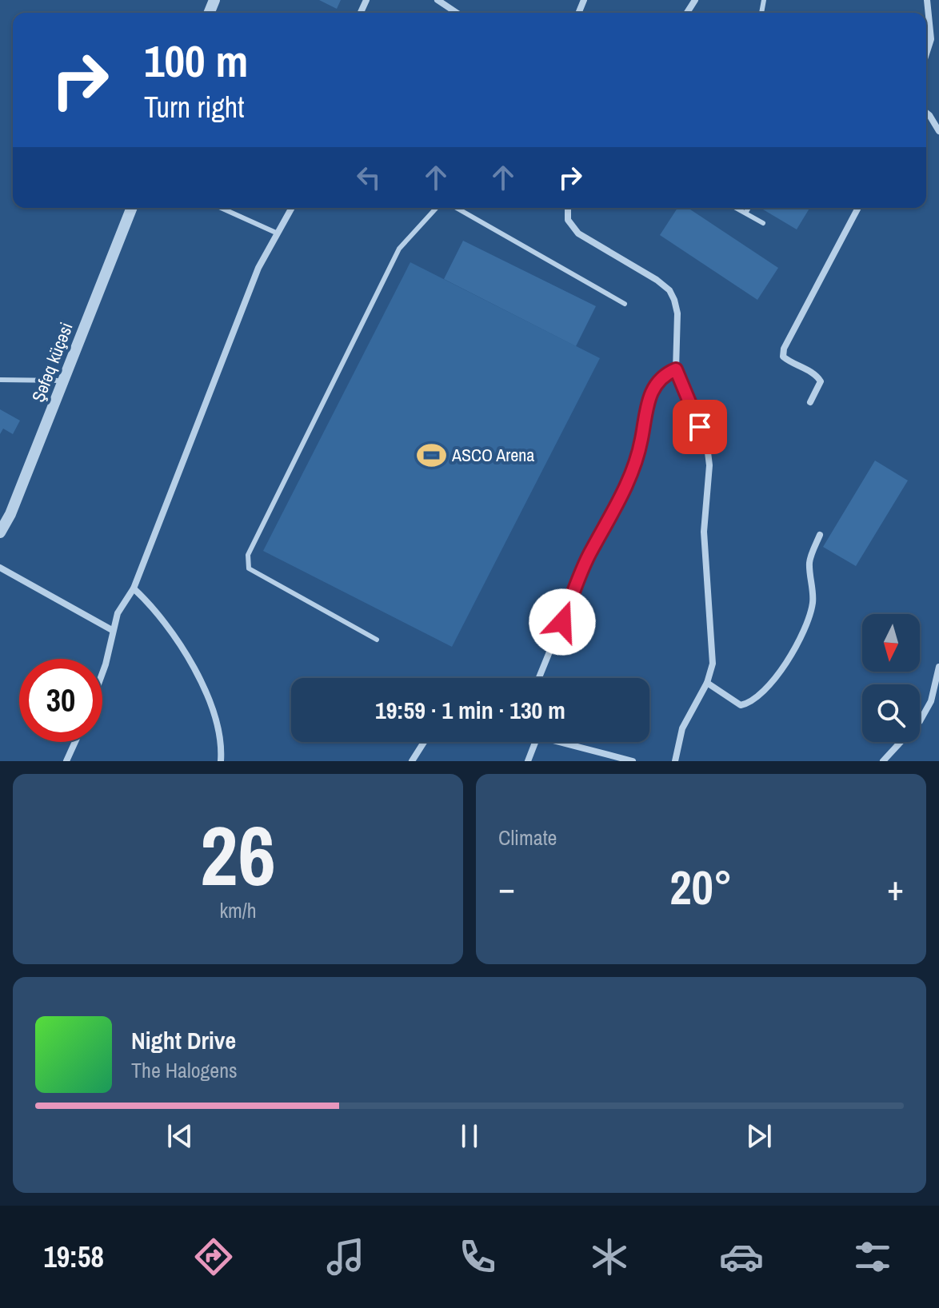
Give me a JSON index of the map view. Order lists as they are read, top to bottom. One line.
{"streets":{"street":["Şəfəq küçəsi"]},"places":{"sports":["ASCO Arena"]},"north":"bottom","page":{"turn":["100 m","Turn right"],"limit":"30","trip":"19:59 · 1 min · 130 m","tile":[["26","km/h"],"Climate"],"heat":["−","20°","+"],"song":["Night Drive","The Halogens"],"tabs":"19:58"}}
